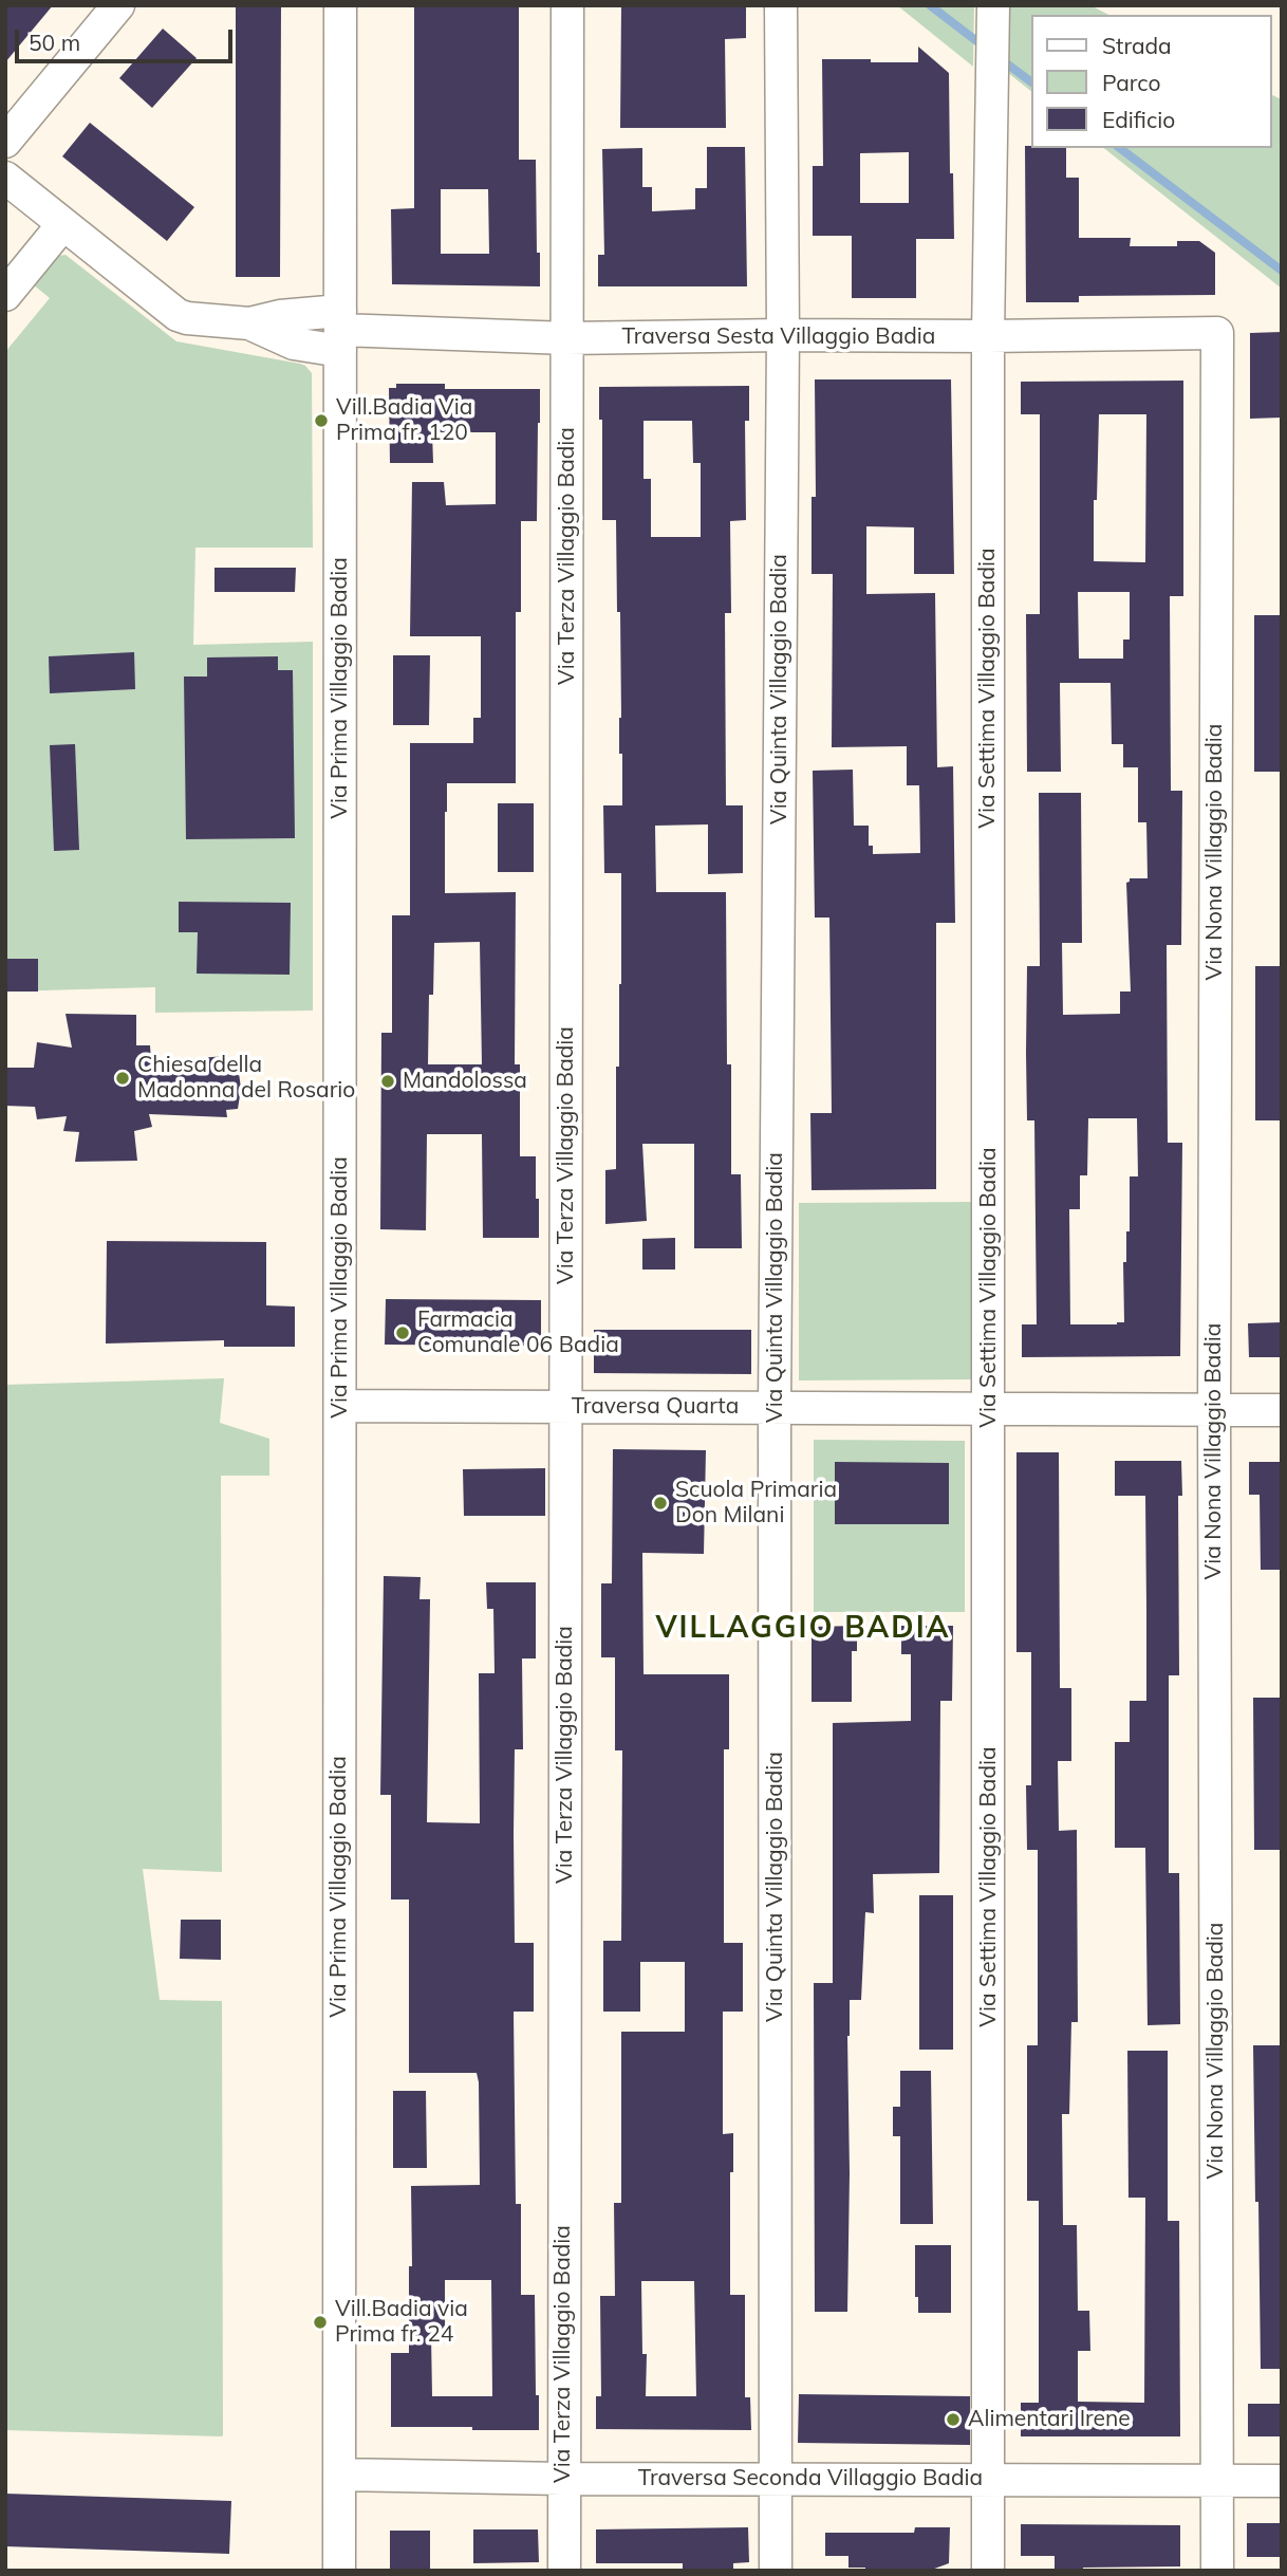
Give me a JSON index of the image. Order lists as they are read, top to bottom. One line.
{"streets":{"street":["Traversa Sesta Villaggio Badia","Via Terza Villaggio Badia","Via Prima Villaggio Badia","Via Settima Villaggio Badia","Via Quinta Villaggio Badia","Via Nona Villaggio Badia","Traversa Quarta","Traversa Seconda Villaggio Badia"]},"crossings":[["Traversa Sesta Villaggio Badia","Via Terza Villaggio Badia"],["Traversa Sesta Villaggio Badia","Via Prima Villaggio Badia"],["Traversa Sesta Villaggio Badia","Via Settima Villaggio Badia"],["Traversa Sesta Villaggio Badia","Via Quinta Villaggio Badia"],["Traversa Sesta Villaggio Badia","Via Nona Villaggio Badia"],["Via Terza Villaggio Badia","Traversa Quarta"],["Via Terza Villaggio Badia","Traversa Seconda Villaggio Badia"],["Via Prima Villaggio Badia","Traversa Quarta"],["Via Prima Villaggio Badia","Traversa Seconda Villaggio Badia"],["Via Settima Villaggio Badia","Traversa Quarta"],["Via Settima Villaggio Badia","Traversa Seconda Villaggio Badia"],["Via Quinta Villaggio Badia","Traversa Quarta"],["Via Quinta Villaggio Badia","Traversa Seconda Villaggio Badia"],["Via Nona Villaggio Badia","Traversa Quarta"],["Via Nona Villaggio Badia","Traversa Seconda Villaggio Badia"]],"districts":["VILLAGGIO BADIA"],"places":["Vill.Badia Via Prima fr. 120","Chiesa della Madonna del Rosario","Mandolossa","Farmacia Comunale 06 Badia","Scuola Primaria Don Milani","Vill.Badia via Prima fr. 24","Alimentari Irene"],"legend":["Strada","Parco","Edificio"],"scale_bar":"50 m"}
